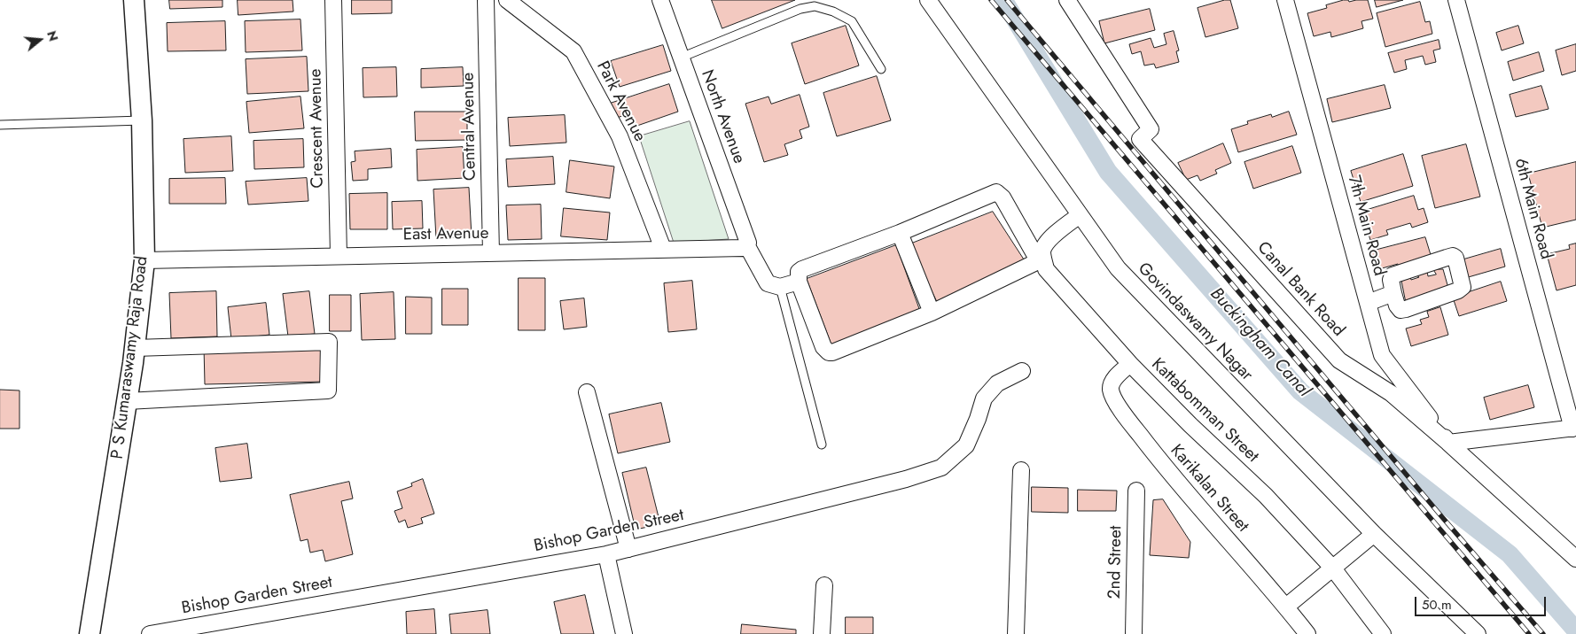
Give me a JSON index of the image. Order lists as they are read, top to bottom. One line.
{"streets":{"street":["Park Avenue","North Avenue","Central Avenue","Crescent Avenue","6th Main Road","7th Main Road","East Avenue","Canal Bank Road","Govindaswamy Nagar","P S Kumaraswamy Raja Road","Kattabomman Street","Karikalan Street","Bishop Garden Street","2nd Street"]},"crossings":[["Park Avenue","East Avenue"],["North Avenue","East Avenue"],["Central Avenue","East Avenue"],["Crescent Avenue","East Avenue"],["7th Main Road","Canal Bank Road"],["East Avenue","P S Kumaraswamy Raja Road"],["Govindaswamy Nagar","Kattabomman Street"],["Kattabomman Street","Karikalan Street"]],"water":["Buckingham Canal"],"scale_bar":"50 m","north":"right"}
